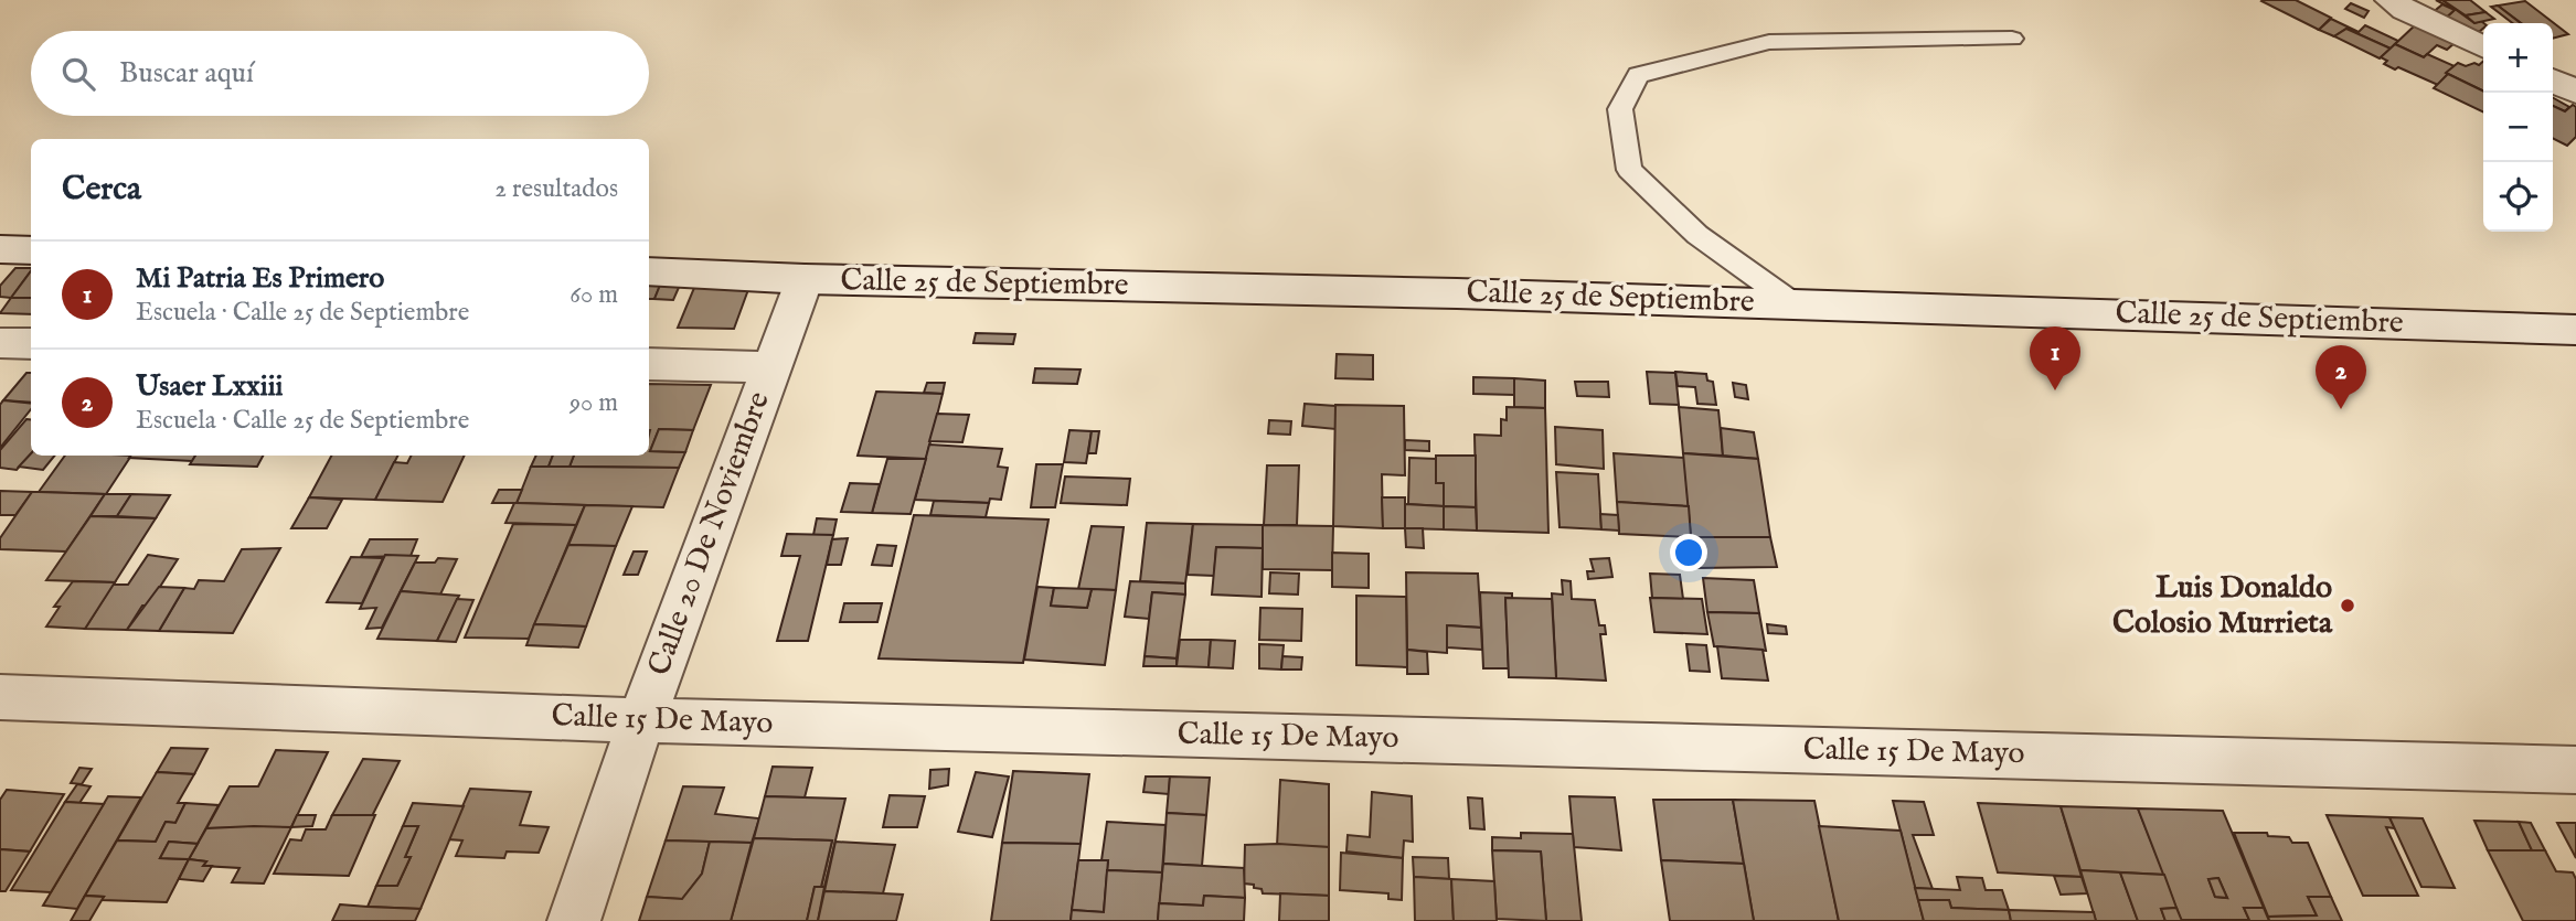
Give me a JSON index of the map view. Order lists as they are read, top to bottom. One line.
{"streets":{"street":["Calle 25 de Septiembre","Calle 20 De Noviembre","Calle 15 De Mayo"]},"crossings":[["Calle 25 de Septiembre","Calle 20 De Noviembre"],["Calle 20 De Noviembre","Calle 15 De Mayo"]],"places":["Luis Donaldo Colosio Murrieta"],"page":{"map_buttons":["+","−"],"search":"Buscar aquí","heading":["Cerca","2 resultados"],"list":[{"mark":"1","name":"Mi Patria Es Primero","note":"Escuela · Calle 25 de Septiembre","value":"60 m"},{"mark":"2","name":"Usaer Lxxiii","note":"Escuela · Calle 25 de Septiembre","value":"90 m"}],"pins":["1","2"]}}
